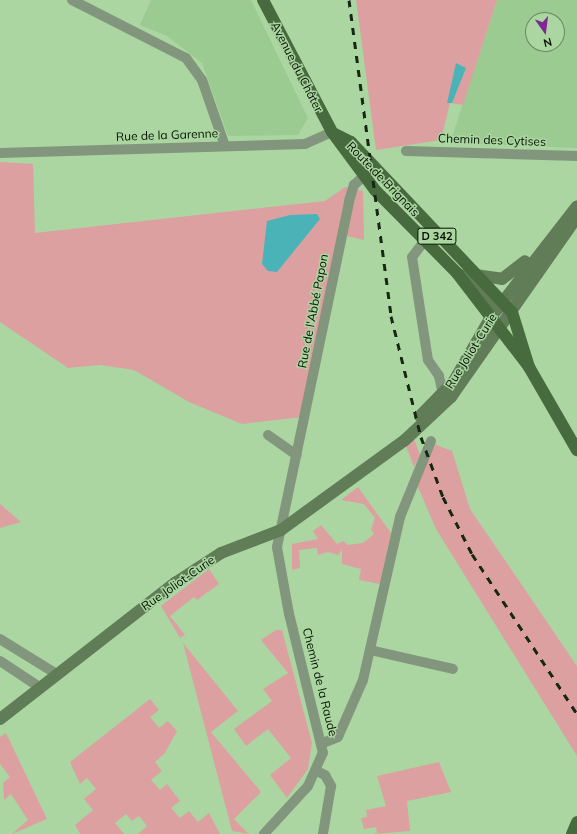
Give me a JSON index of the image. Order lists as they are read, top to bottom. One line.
{"streets":{"main road":["Avenue du Châter","Route de Brignais","D 342","Rue Joliot-Curie"],"street":["Rue de la Garenne","Chemin des Cytises","Rue de l'Abbé Papon","Chemin de la Raude"]},"crossings":[["Avenue du Châter","Rue de la Garenne"],["Avenue du Châter","Route de Brignais"],["Rue de la Garenne","Route de Brignais"],["Route de Brignais","Rue de l'Abbé Papon"],["Route de Brignais","Rue Joliot-Curie"],["Rue de l'Abbé Papon","Rue Joliot-Curie"],["Rue de l'Abbé Papon","Chemin de la Raude"],["Rue Joliot-Curie","Chemin de la Raude"]],"north":"bottom"}
